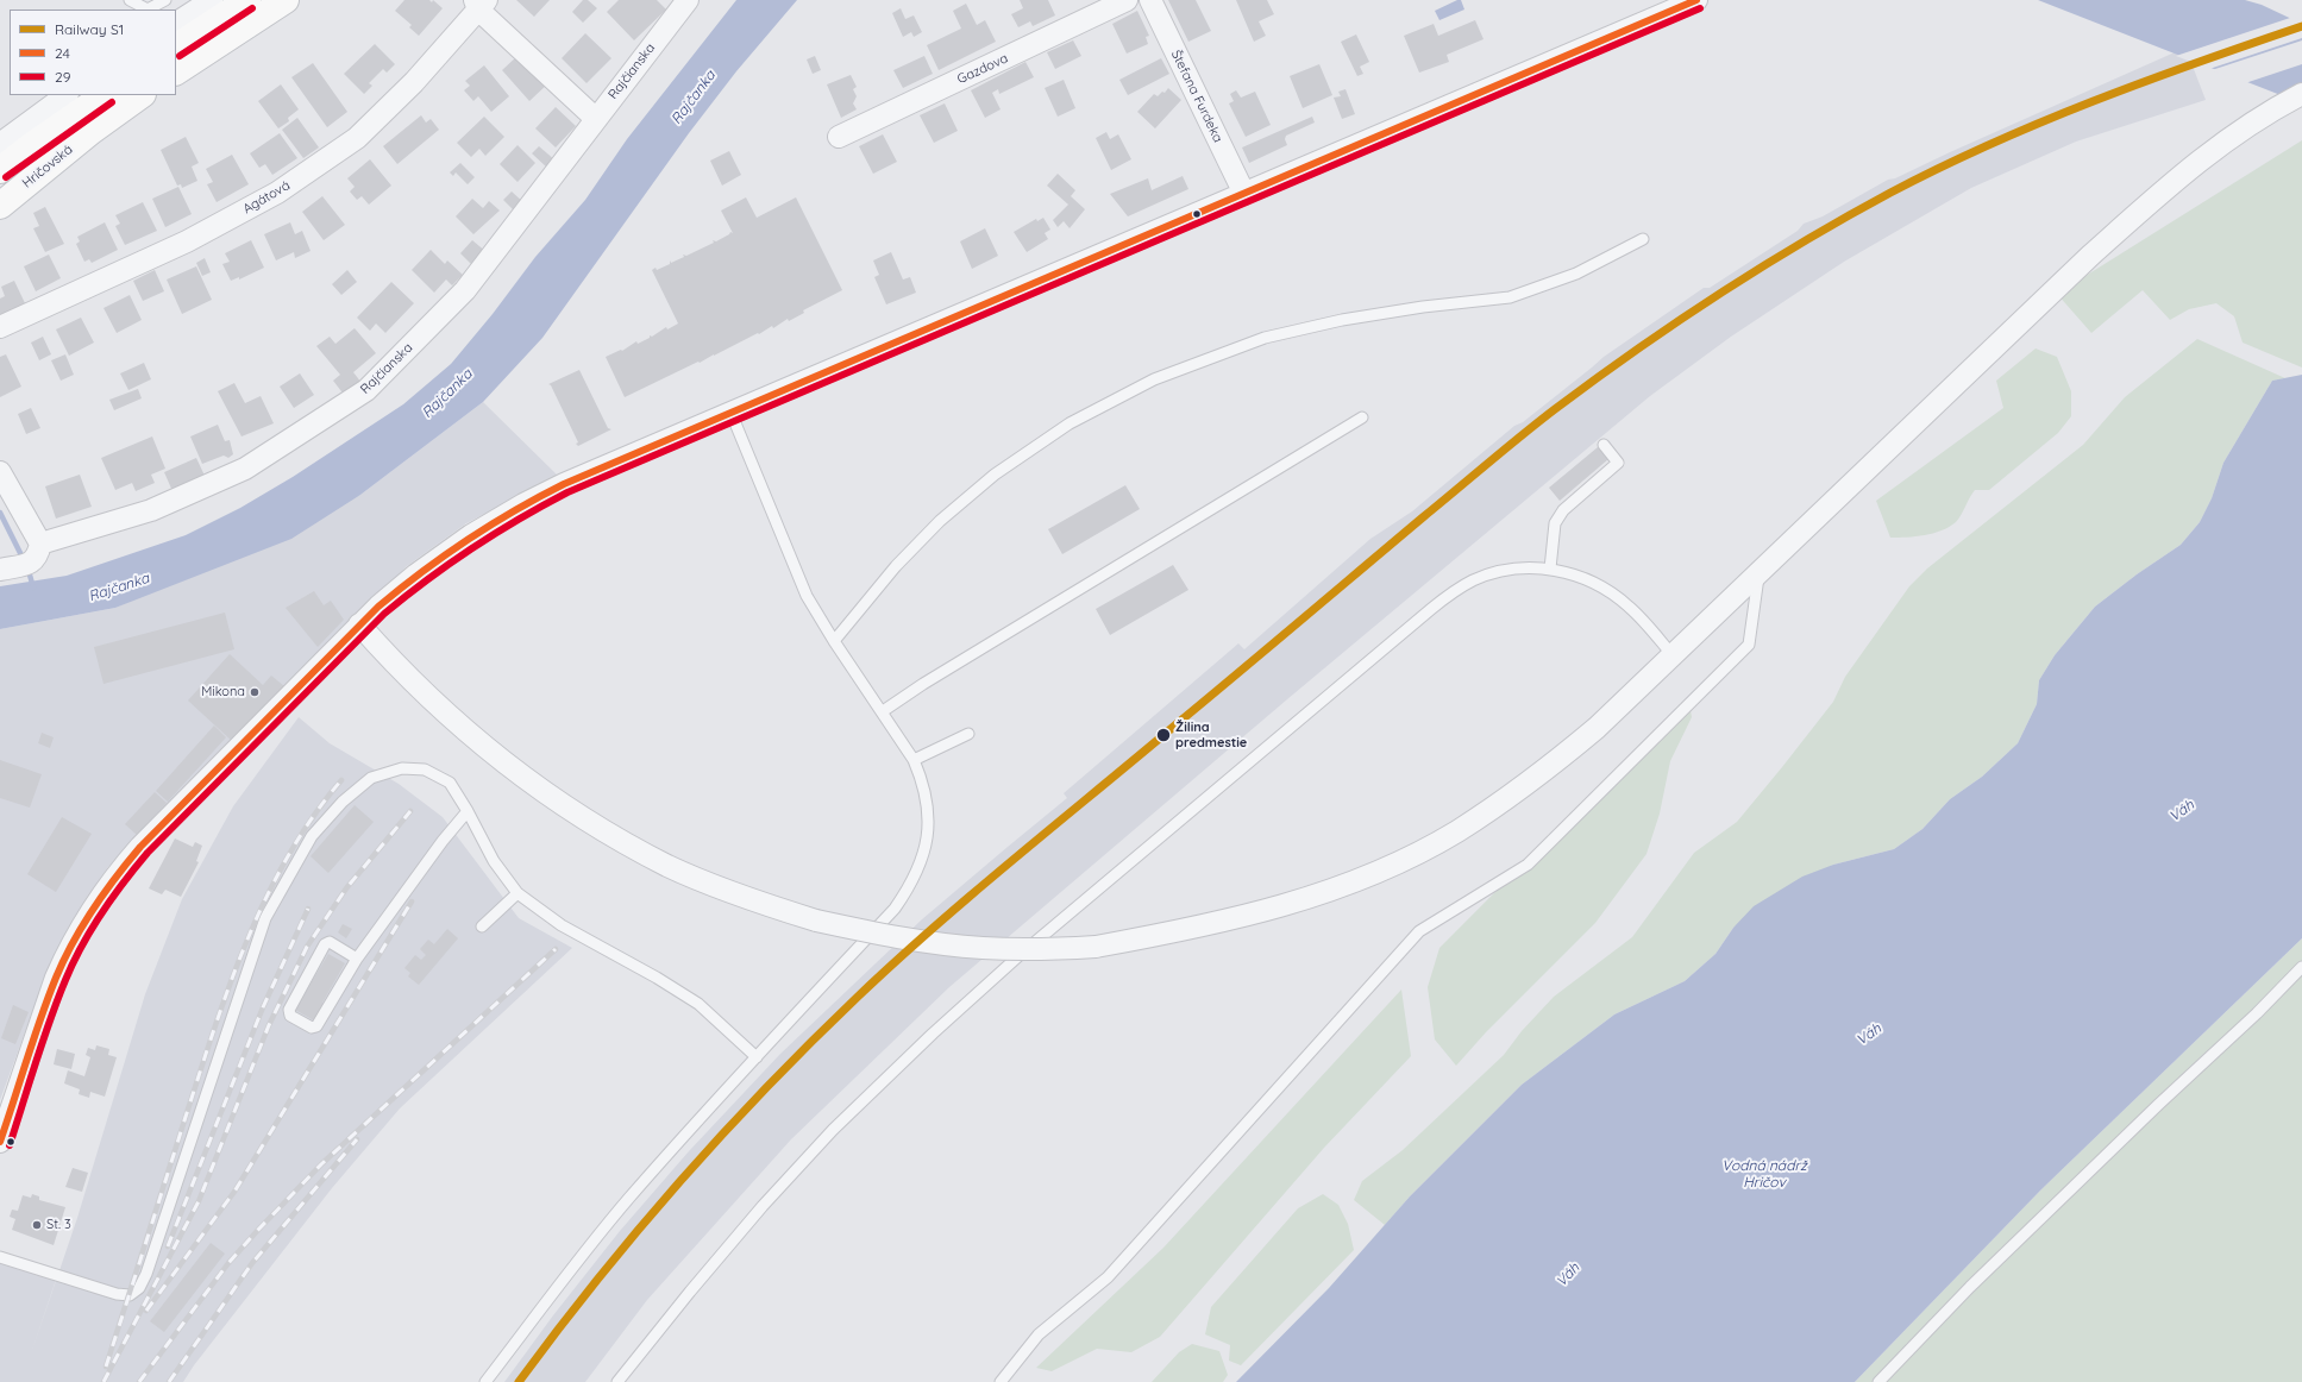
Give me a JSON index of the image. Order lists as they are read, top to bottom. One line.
{"streets":{"main road":["Hričovská"],"street":["Gazdova","Rajčianska","Štefana Furdeka","Agátová"]},"water":["Rajčanka","Váh","Vodná nádrž Hričov"],"places":["Mikona","Žilina predmestie","St. 3"],"lines":["transit line 24","transit line 29","rail line S1"],"legend":["Railway S1","24","29"]}
